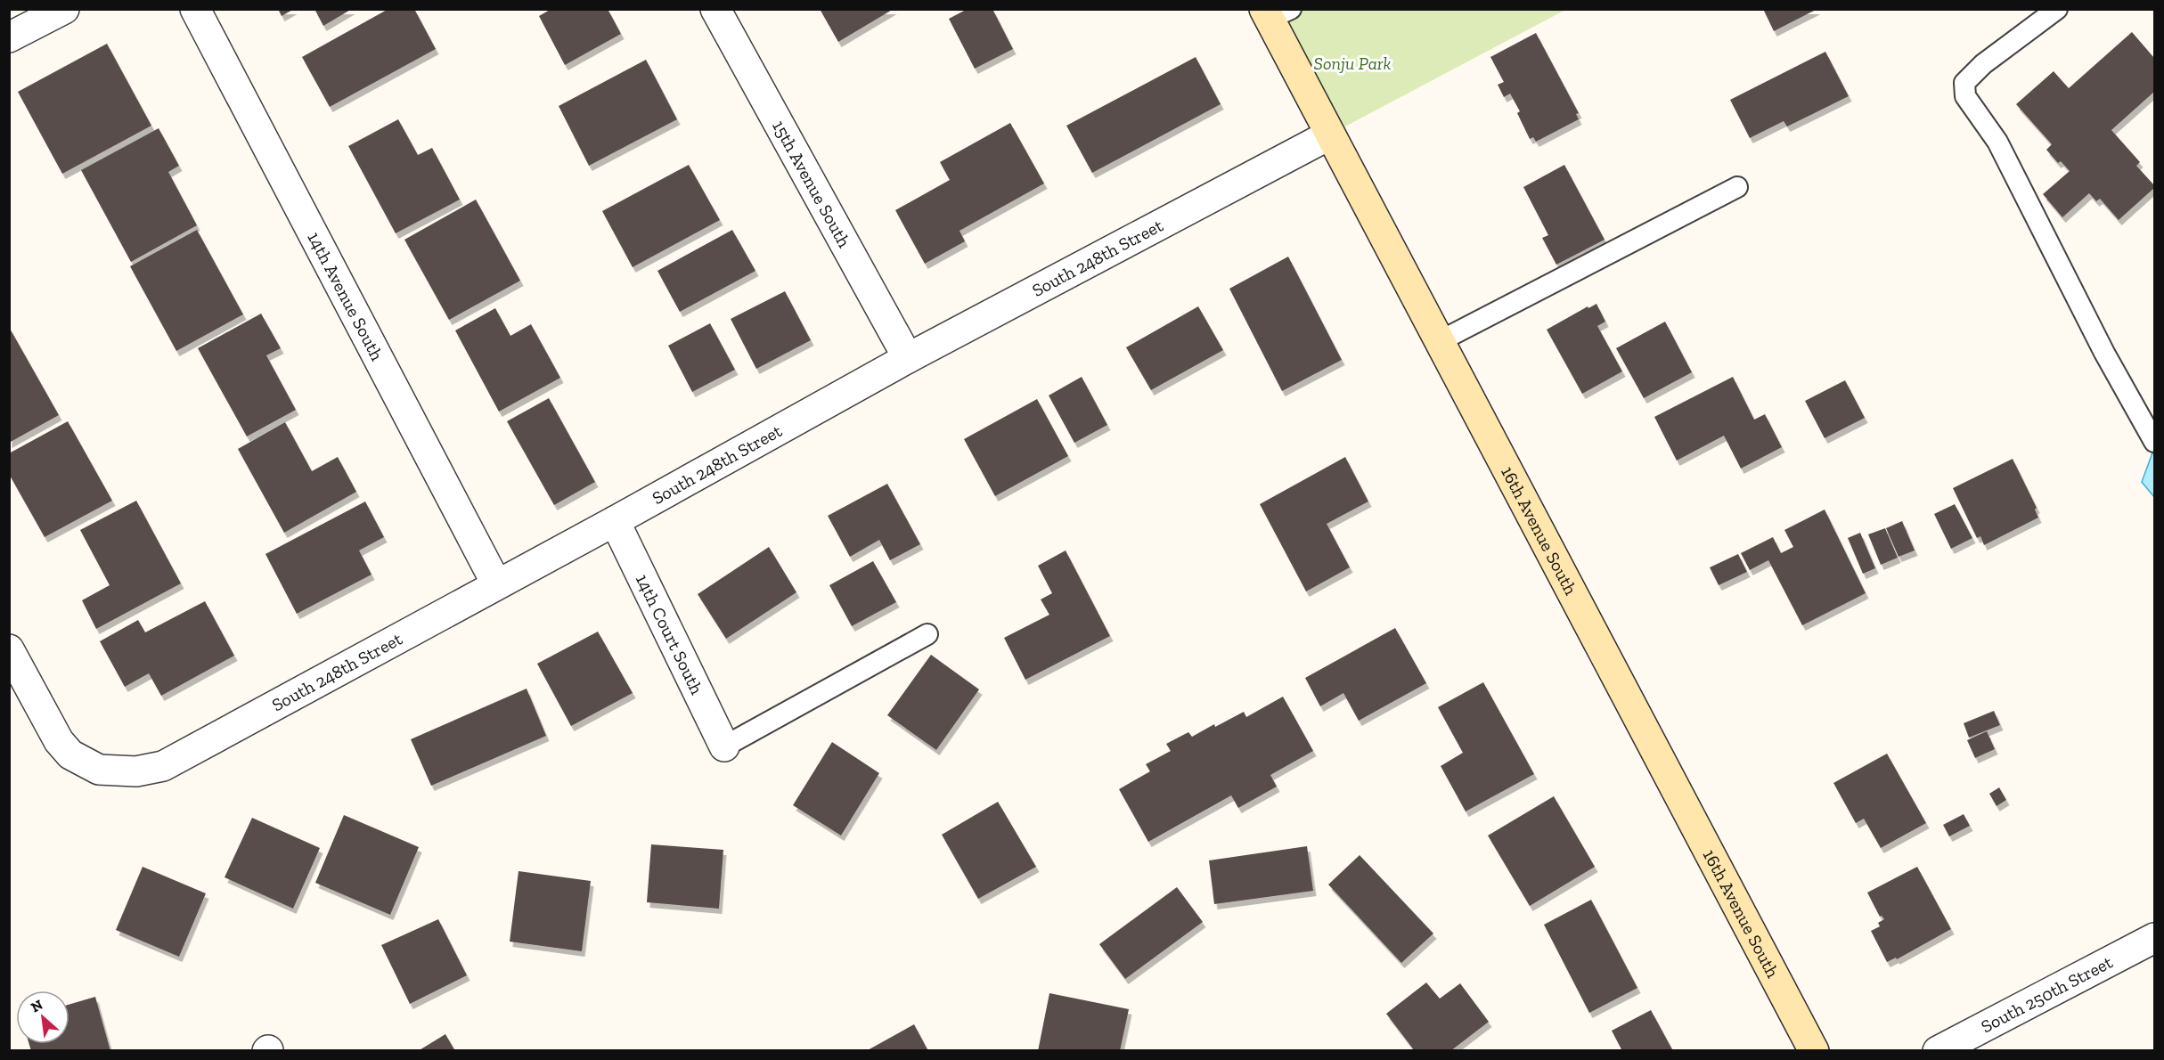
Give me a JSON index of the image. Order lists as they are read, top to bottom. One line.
{"streets":{"main road":["16th Avenue South"],"street":["15th Avenue South","South 248th Street","14th Avenue South","14th Court South","South 250th Street"]},"crossings":[["15th Avenue South","South 248th Street"],["South 248th Street","14th Avenue South"],["South 248th Street","16th Avenue South"],["South 248th Street","14th Court South"]],"parks":["Sonju Park"],"north":"top left"}
